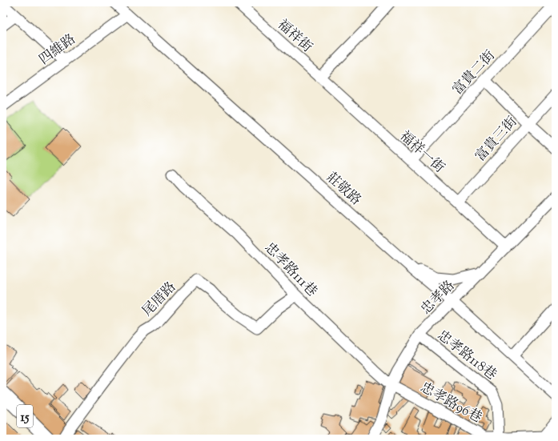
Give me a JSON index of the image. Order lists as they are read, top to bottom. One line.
{"streets":{"main road":["15"],"street":["福祥街","四維路","富貴二街","富貴三街","福祥一街","莊敬路","忠孝路111巷","忠孝路","尾厝路","忠孝路118巷","忠孝路96巷"]},"crossings":[["福祥街","福祥一街"],["四維路","莊敬路"],["富貴二街","福祥一街"],["富貴三街","福祥一街"],["福祥一街","忠孝路"],["莊敬路","忠孝路"],["忠孝路111巷","忠孝路"],["忠孝路111巷","尾厝路"],["忠孝路111巷","忠孝路96巷"],["忠孝路","忠孝路118巷"],["忠孝路","忠孝路96巷"],["忠孝路118巷","忠孝路96巷"]]}
